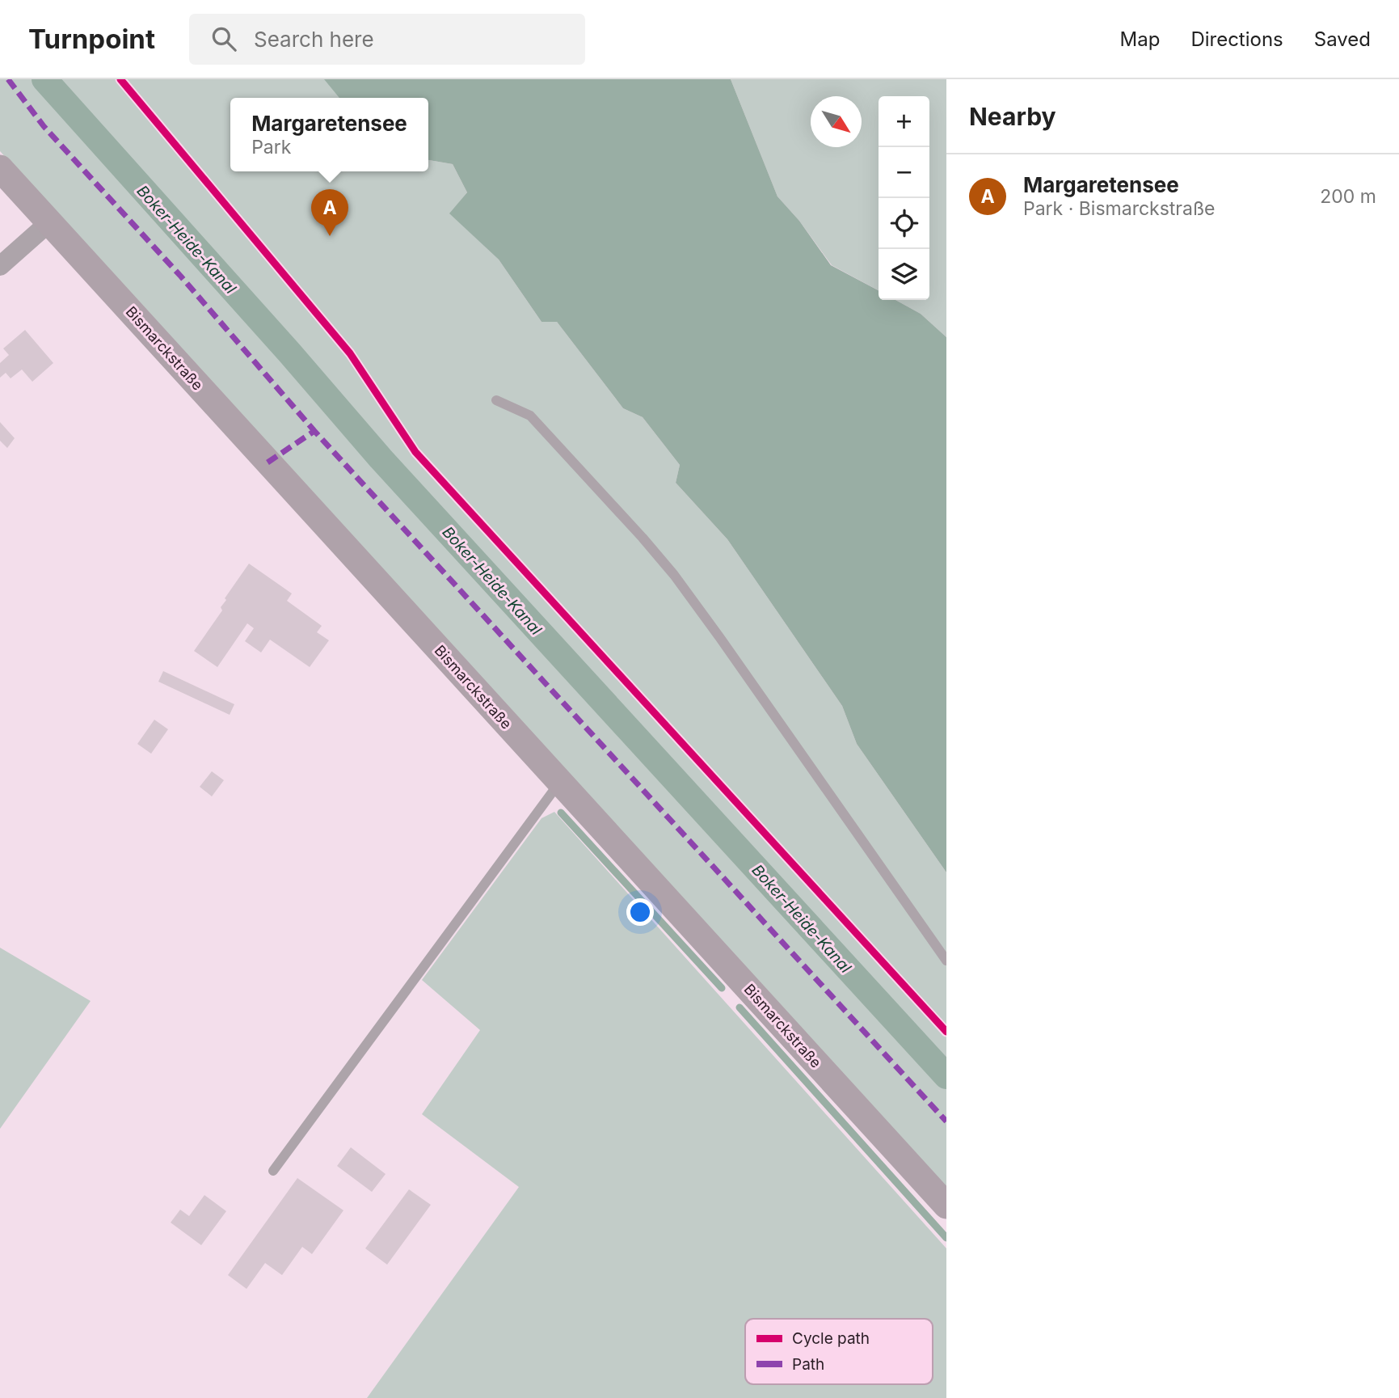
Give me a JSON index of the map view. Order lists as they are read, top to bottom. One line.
{"streets":{"main road":["Bismarckstraße"]},"water":["Boker-Heide-Kanal"],"legend":["Cycle path","Path"],"north":"bottom right","page":{"header":"Turnpoint","search":"Search here","nav":["Map","Directions","Saved"],"heading":"Nearby","map_buttons":["+","−"],"popup":["Margaretensee","Park"],"list":[{"mark":"A","name":"Margaretensee","note":"Park · Bismarckstraße","value":"200 m"}],"pins":"A"}}
